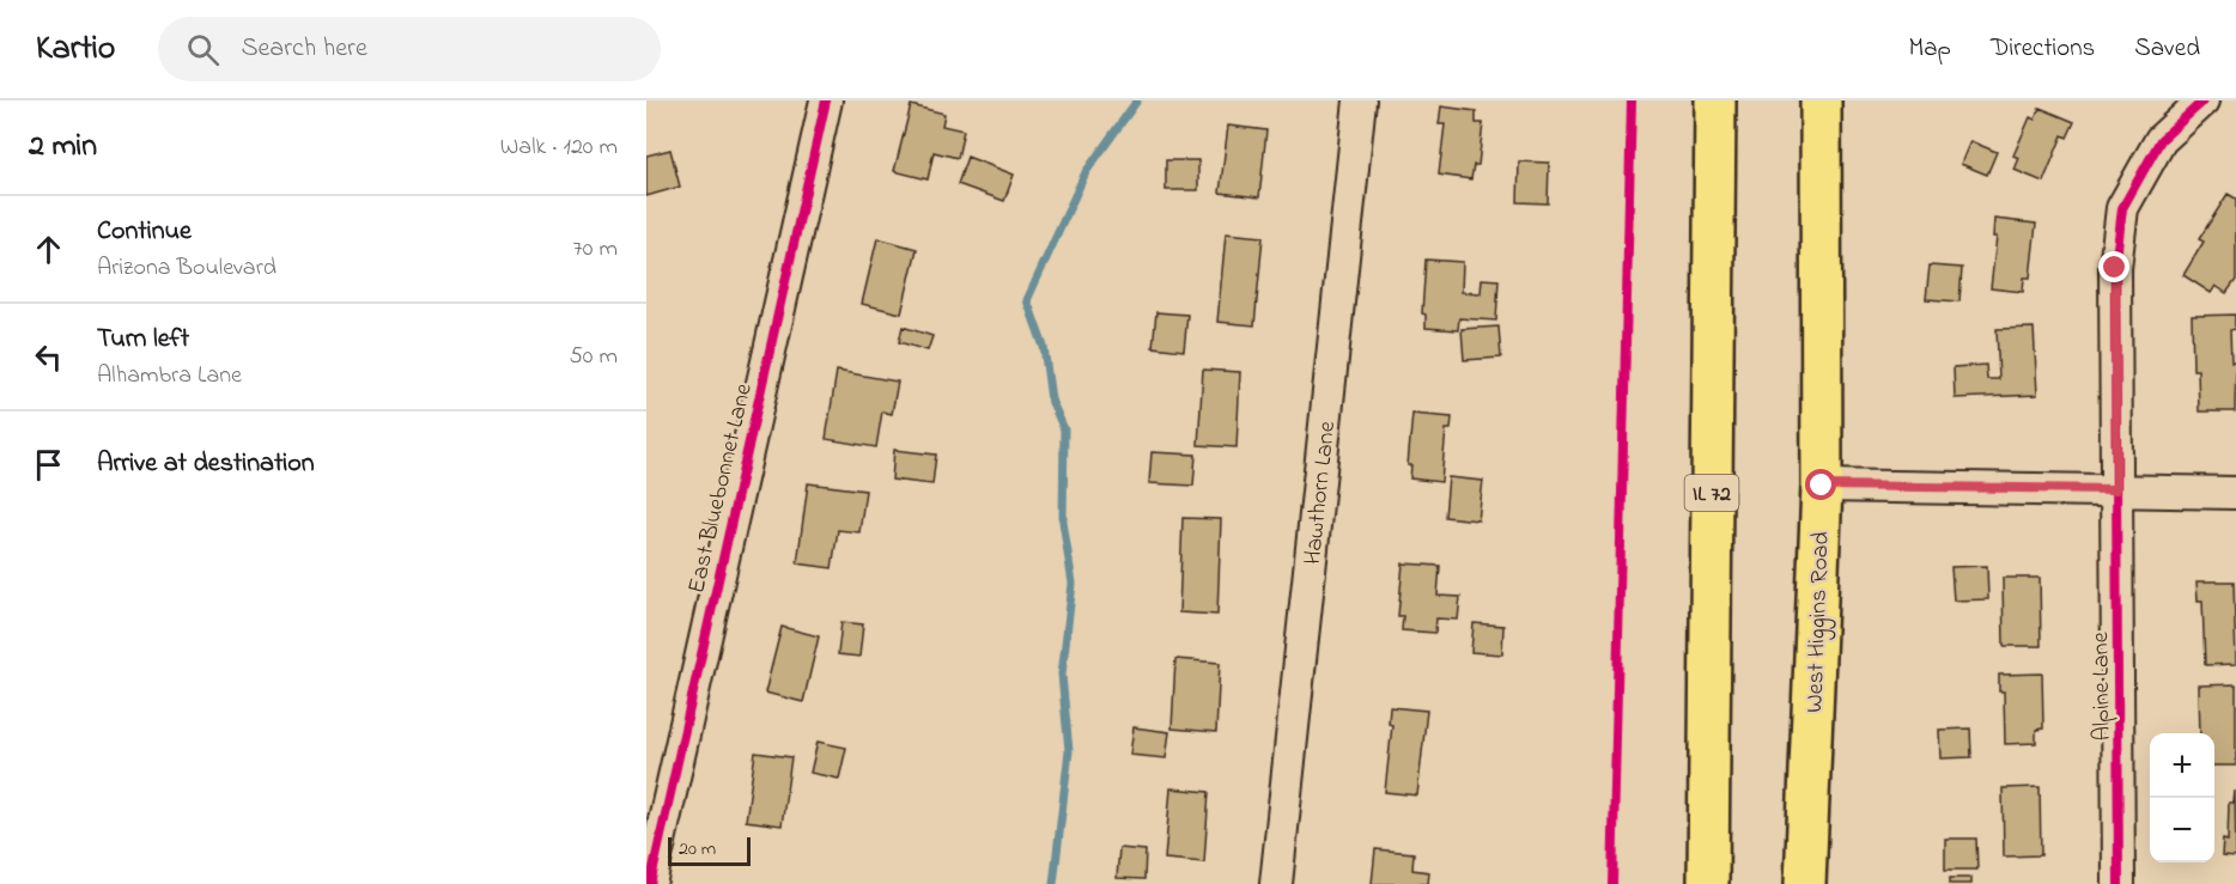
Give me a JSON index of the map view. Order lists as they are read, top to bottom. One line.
{"streets":{"main road":["IL 72","West Higgins Road"],"street":["East Bluebonnet Lane","Hawthorn Lane","Alpine Lane"]},"scale_bar":"20 m","page":{"header":"Kartio","search":"Search here","nav":["Map","Directions","Saved"],"heading":["2 min","Walk · 120 m"],"list":[["Continue","Arizona Boulevard","70 m"],["Turn left","Alhambra Lane","50 m"],"Arrive at destination"],"map_buttons":["+","−"],"scale":"20 m"}}
